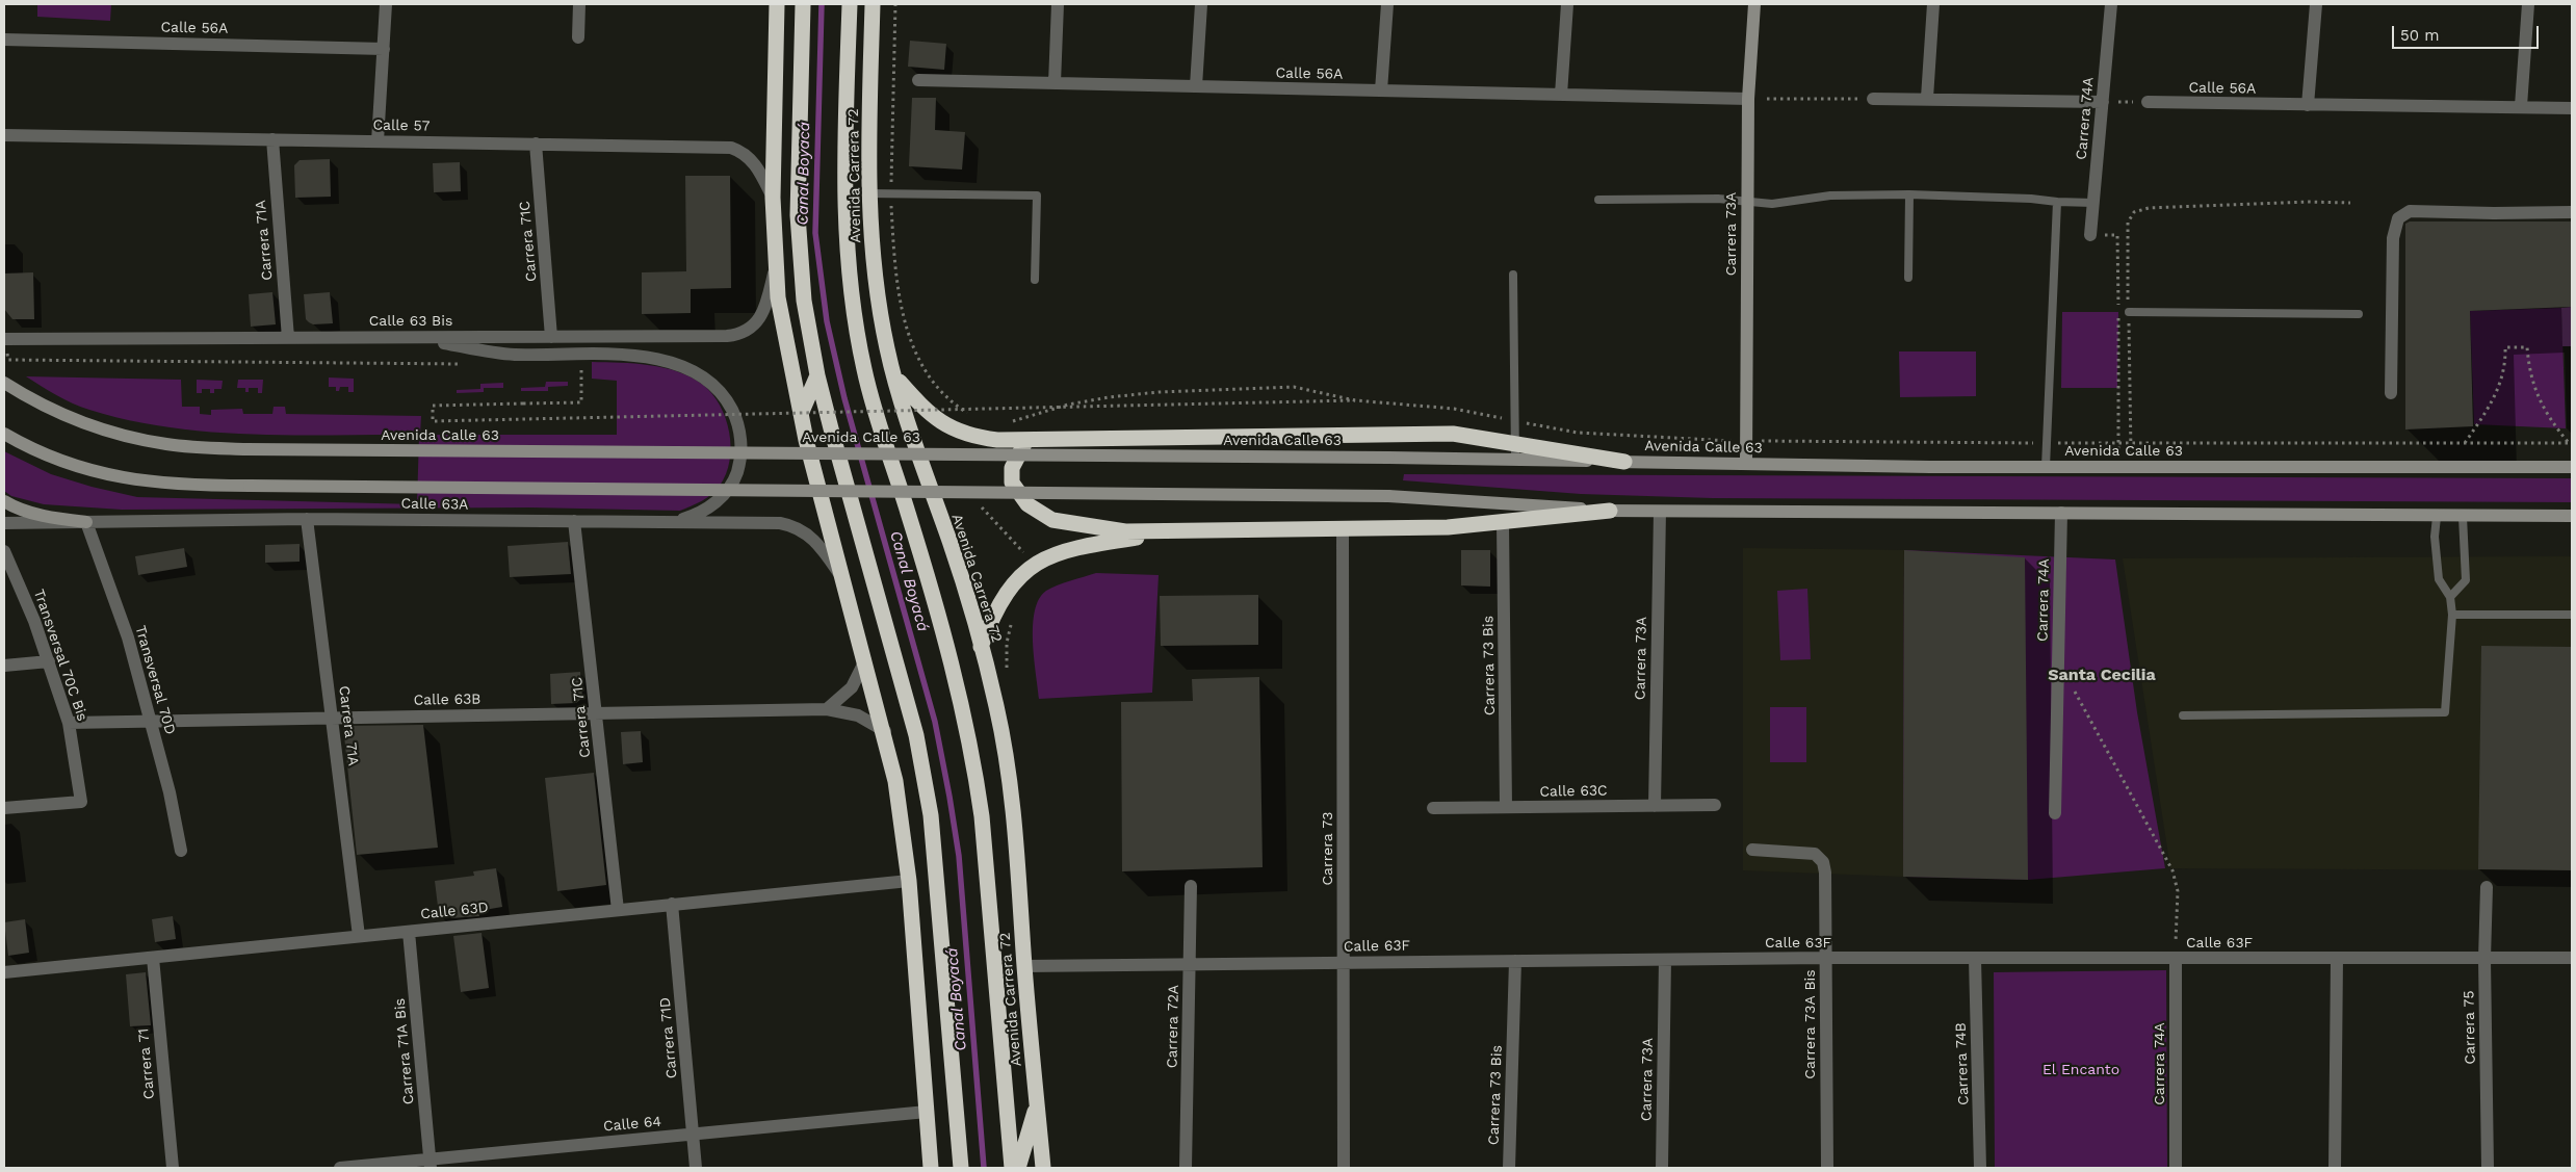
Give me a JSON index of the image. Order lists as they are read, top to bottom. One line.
{"streets":{"highway":["Avenida Carrera 72"],"main road":["Carrera 73A","Avenida Calle 63"],"street":["Calle 56A","Carrera 74A","Calle 57","Carrera 71A","Carrera 71C","Calle 63 Bis","Calle 63A","Transversal 70C Bis","Carrera 73 Bis","Transversal 70D","Calle 63B","Calle 63C","Carrera 73","Calle 63D","Calle 63F","Carrera 73A Bis","Carrera 72A","Carrera 75","Carrera 71D","Carrera 71A Bis","Carrera 71","Carrera 74B","Calle 64"]},"crossings":[["Calle 56A","Carrera 73A"],["Carrera 74A","Calle 63F"],["Calle 57","Carrera 71A"],["Calle 57","Carrera 71C"],["Avenida Carrera 72","Calle 63F"],["Carrera 73A","Avenida Calle 63"],["Carrera 73A","Calle 63C"],["Carrera 73A","Calle 63F"],["Carrera 71A","Calle 63 Bis"],["Carrera 71A","Calle 63A"],["Carrera 71A","Calle 63B"],["Carrera 71A","Calle 63D"],["Carrera 71C","Calle 63 Bis"],["Carrera 71C","Calle 63A"],["Carrera 71C","Calle 63B"],["Carrera 71C","Calle 63D"],["Calle 63A","Transversal 70D"],["Transversal 70C Bis","Calle 63B"],["Carrera 73 Bis","Calle 63C"],["Carrera 73 Bis","Calle 63F"],["Transversal 70D","Calle 63B"],["Carrera 73","Calle 63F"],["Calle 63D","Carrera 71D"],["Calle 63D","Carrera 71A Bis"],["Calle 63D","Carrera 71"],["Calle 63F","Carrera 73A Bis"],["Calle 63F","Carrera 72A"],["Calle 63F","Carrera 75"],["Calle 63F","Carrera 74B"],["Carrera 71D","Calle 64"],["Carrera 71A Bis","Calle 64"]],"districts":["Santa Cecilia"],"water":["Canal Boyacá"],"parks":["El Encanto"],"scale_bar":"50 m"}
